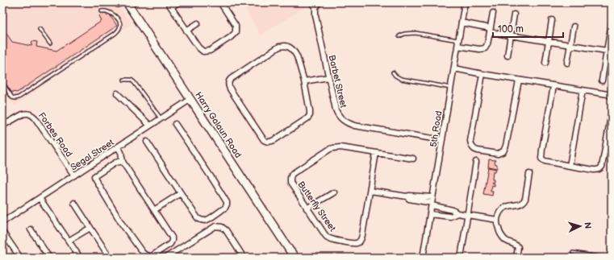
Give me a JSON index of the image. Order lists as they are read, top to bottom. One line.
{"streets":{"main road":["Harry Galaun Road"],"street":["Barbet Street","5th Road","Forbes Road","Segal Street","Butterfly Street"]},"crossings":[["Barbet Street","5th Road"],["Harry Galaun Road","Segal Street"],["Forbes Road","Segal Street"]],"scale_bar":"100 m","north":"right"}
